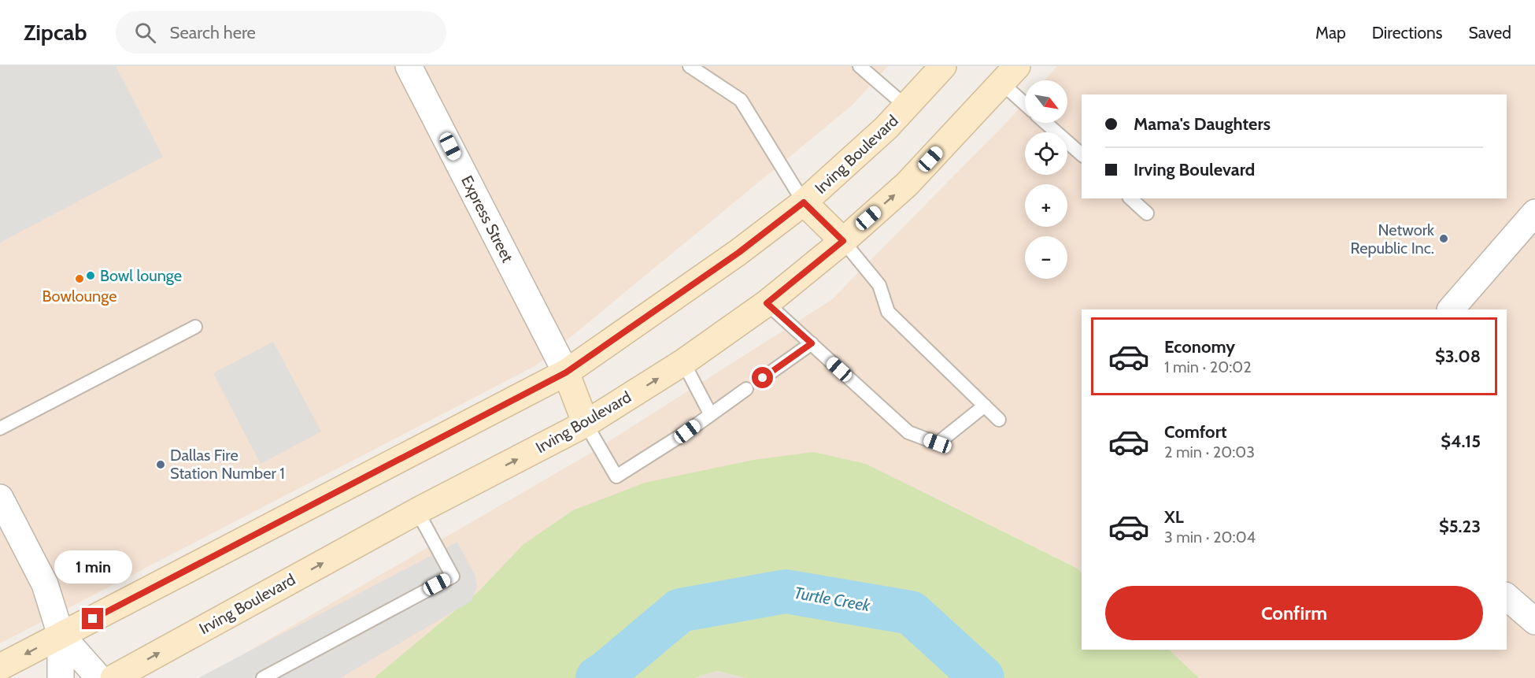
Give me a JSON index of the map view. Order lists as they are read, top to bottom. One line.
{"streets":{"main road":["Irving Boulevard"],"street":["Express Street"]},"crossings":[["Irving Boulevard","Express Street"]],"water":["Turtle Creek"],"places":["Network Republic Inc.","Bowl lounge","Bowlounge","Dallas Fire Station Number 1"],"north":"bottom right","page":{"header":"Zipcab","search":"Search here","nav":["Map","Directions","Saved"],"map_buttons":["+","−"],"banner":["Mama's Daughters","Irving Boulevard"],"list":[{"name":"Economy","note":"1 min · 20:02","value":"$3.08"},{"name":"Comfort","note":"2 min · 20:03","value":"$4.15"},{"name":"XL","note":"3 min · 20:04","value":"$5.23"}],"bubble":"1 min","buttons":"Confirm"}}
